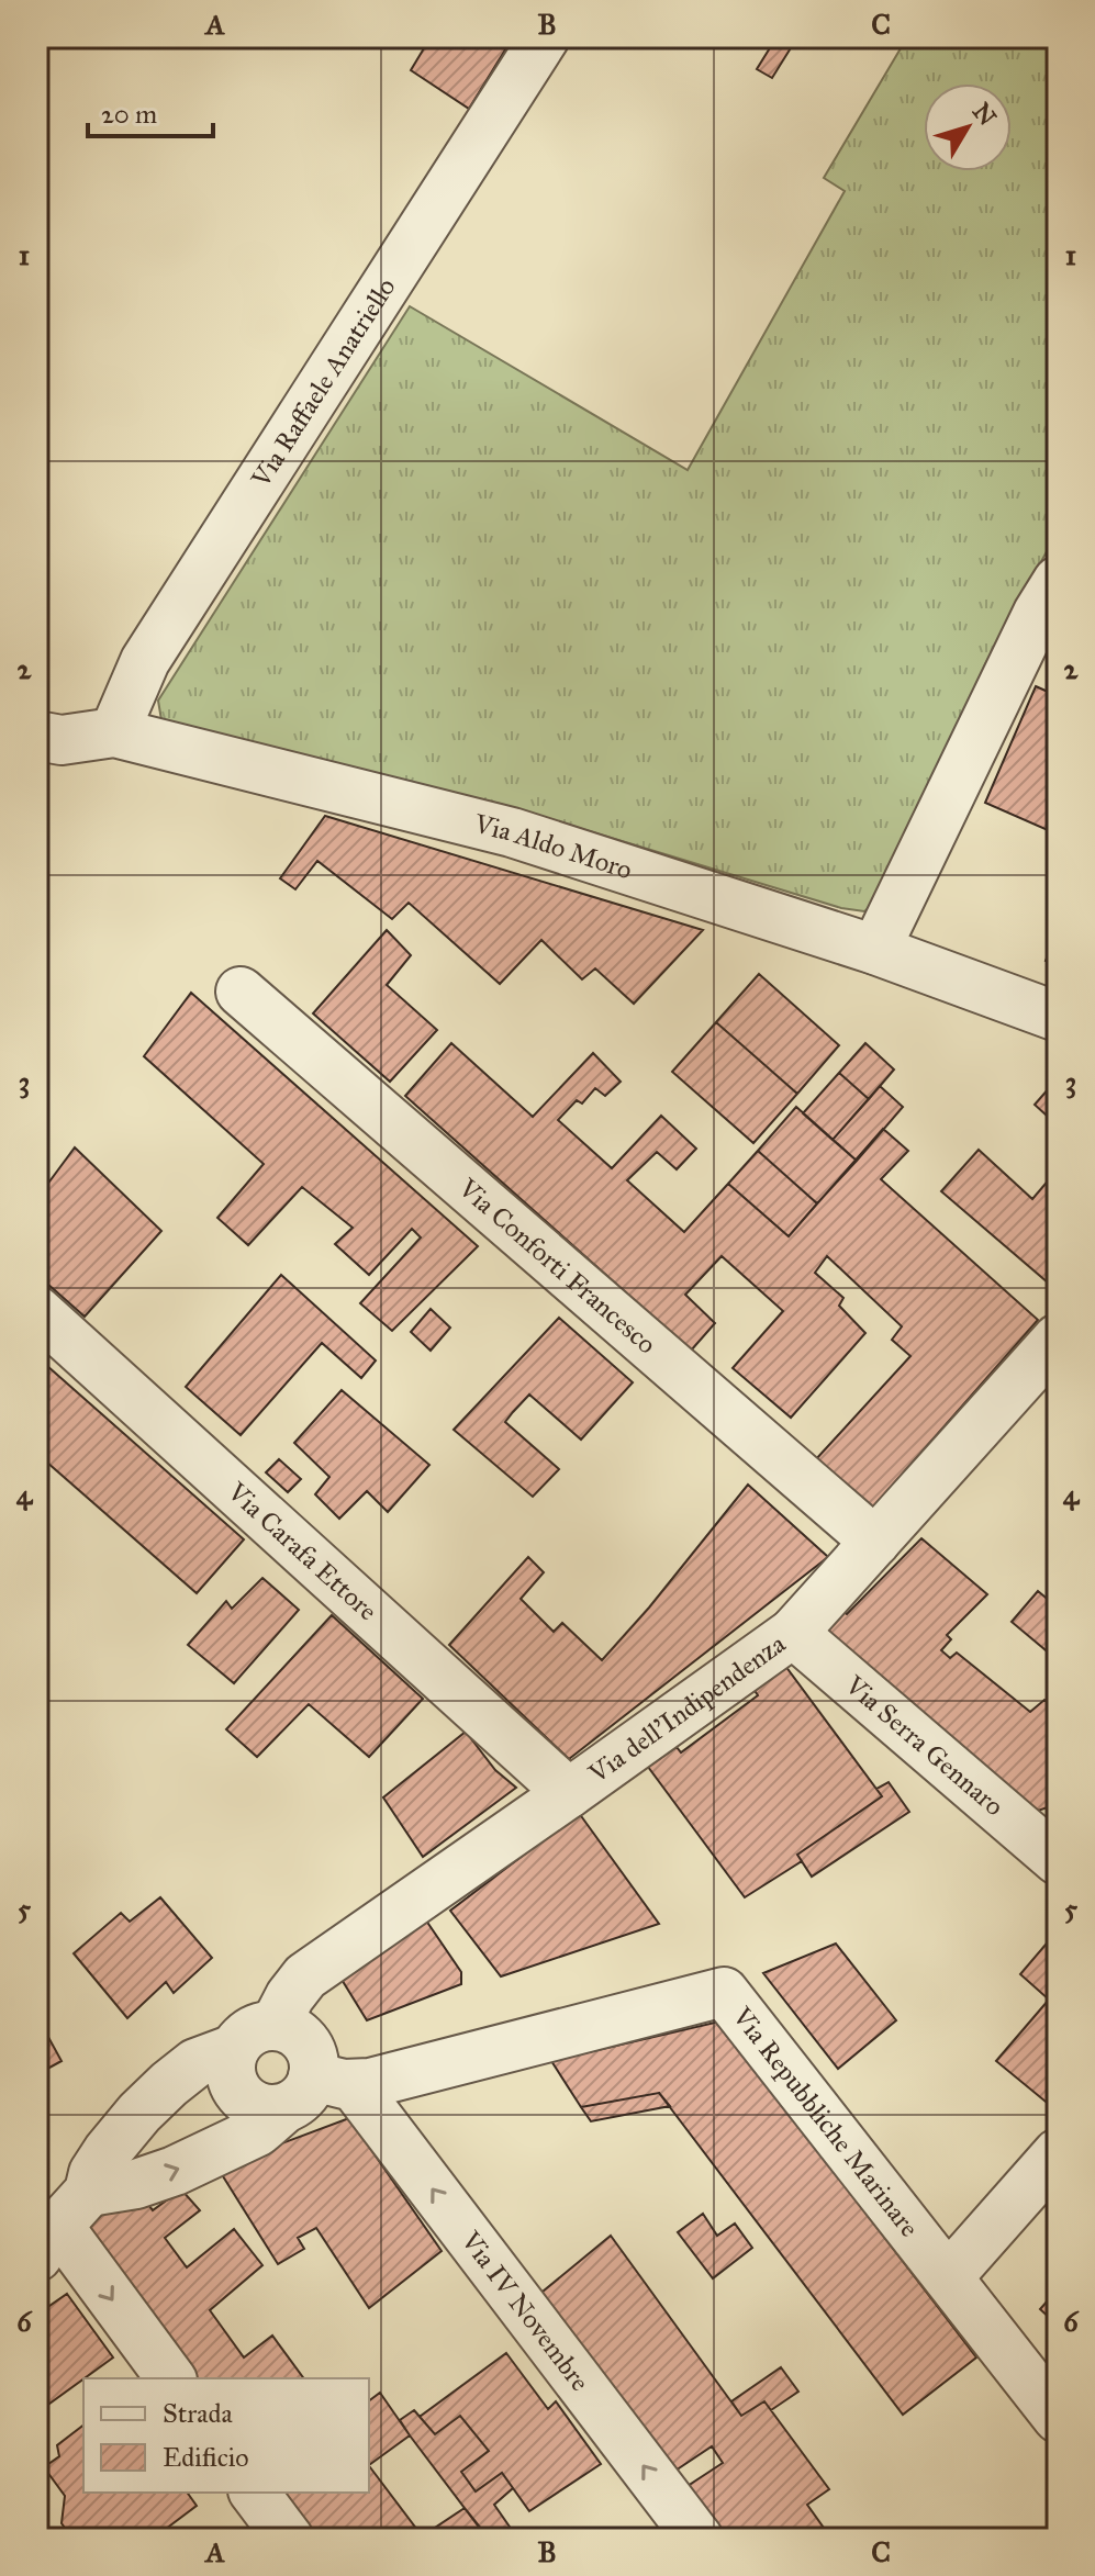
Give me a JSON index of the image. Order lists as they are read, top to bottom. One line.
{"streets":{"street":["Via Raffaele Anatriello","Via Aldo Moro","Via Conforti Francesco","Via Carafa Ettore","Via dell'Indipendenza","Via Serra Gennaro","Via Repubbliche Marinare","Via IV Novembre"]},"crossings":[["Via Raffaele Anatriello","Via Aldo Moro"],["Via Conforti Francesco","Via dell'Indipendenza"],["Via Carafa Ettore","Via dell'Indipendenza"],["Via dell'Indipendenza","Via Serra Gennaro"],["Via dell'Indipendenza","Via Repubbliche Marinare"],["Via dell'Indipendenza","Via IV Novembre"],["Via Repubbliche Marinare","Via IV Novembre"]],"legend":["Strada","Edificio"],"scale_bar":"20 m","north":"top right","grid":{"columns":["A","B","C"],"rows":["1","2","3","4","5","6"]}}
